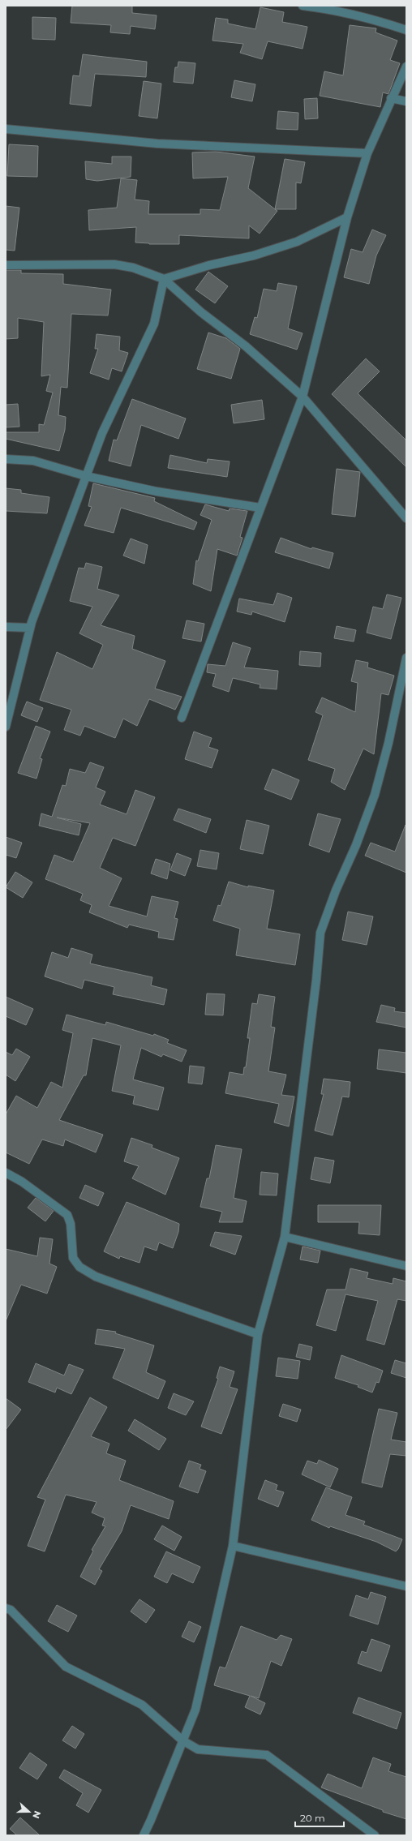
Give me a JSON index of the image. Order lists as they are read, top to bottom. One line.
{"scale_bar":"20 m","north":"right"}
